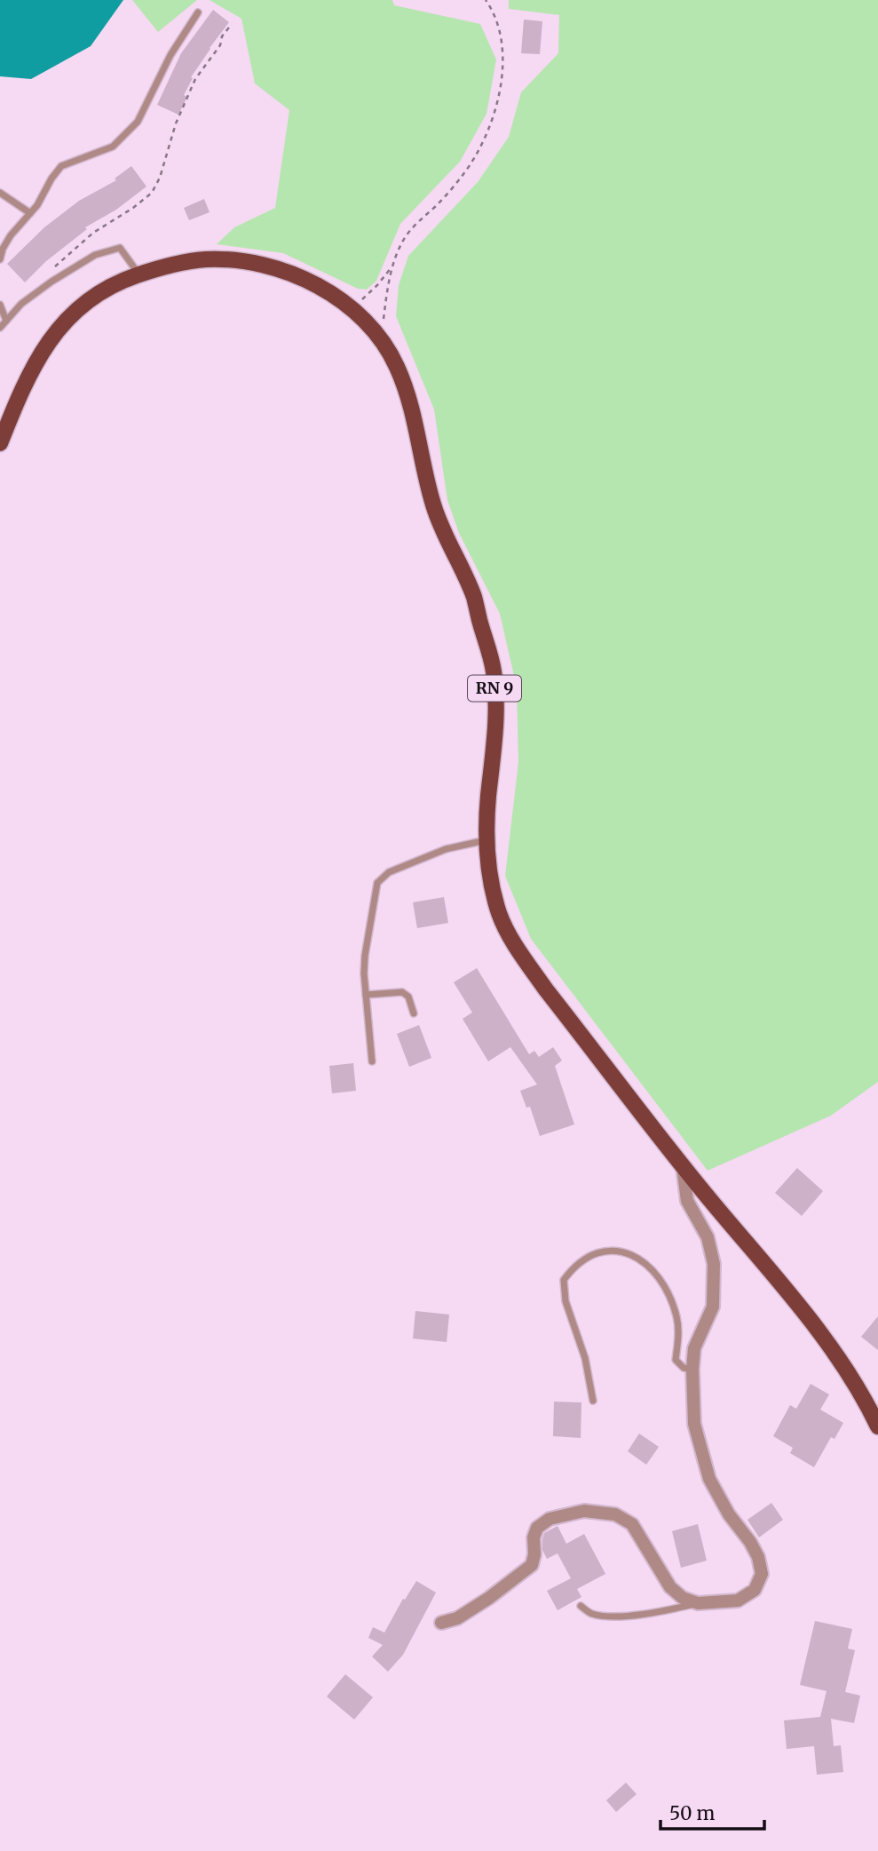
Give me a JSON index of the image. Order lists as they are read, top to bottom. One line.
{"streets":{"main road":["RN 9"]},"scale_bar":"50 m"}
